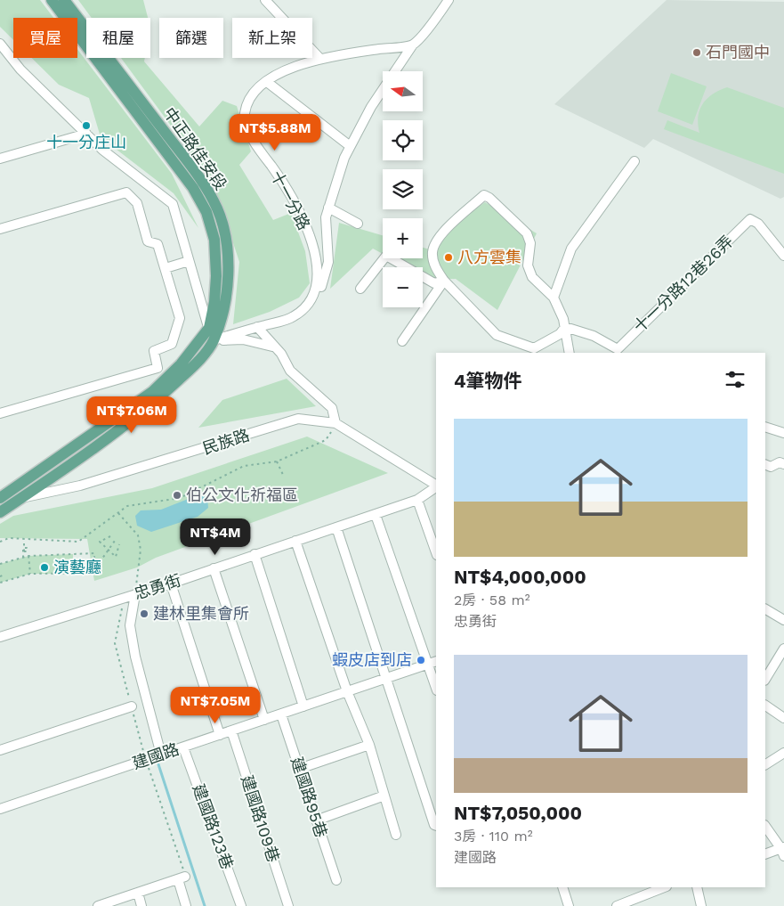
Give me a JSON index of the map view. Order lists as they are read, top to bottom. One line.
{"streets":{"main road":["中正路佳安段"],"street":["十一分路","十一分路12巷26弄","民族路","忠勇街","建國路","建國路95巷","建國路109巷","建國路123巷"]},"crossings":[["建國路","建國路95巷"],["建國路","建國路109巷"],["建國路","建國路123巷"]],"places":["石門國中","十一分庄山","八方雲集","伯公文化祈福區","演藝廳","建林里集會所","蝦皮店到店"],"north":"left","page":{"chip":["買屋","租屋","篩選","新上架"],"map_buttons":["+","−"],"price":["NT$5.88M","NT$7.06M","NT$4M","NT$7.05M"],"heading":"4筆物件","list":[{"name":"NT$4,000,000","note":"2房 · 58 m² · 忠勇街"},{"name":"NT$7,050,000","note":"3房 · 110 m² · 建國路"}]}}
